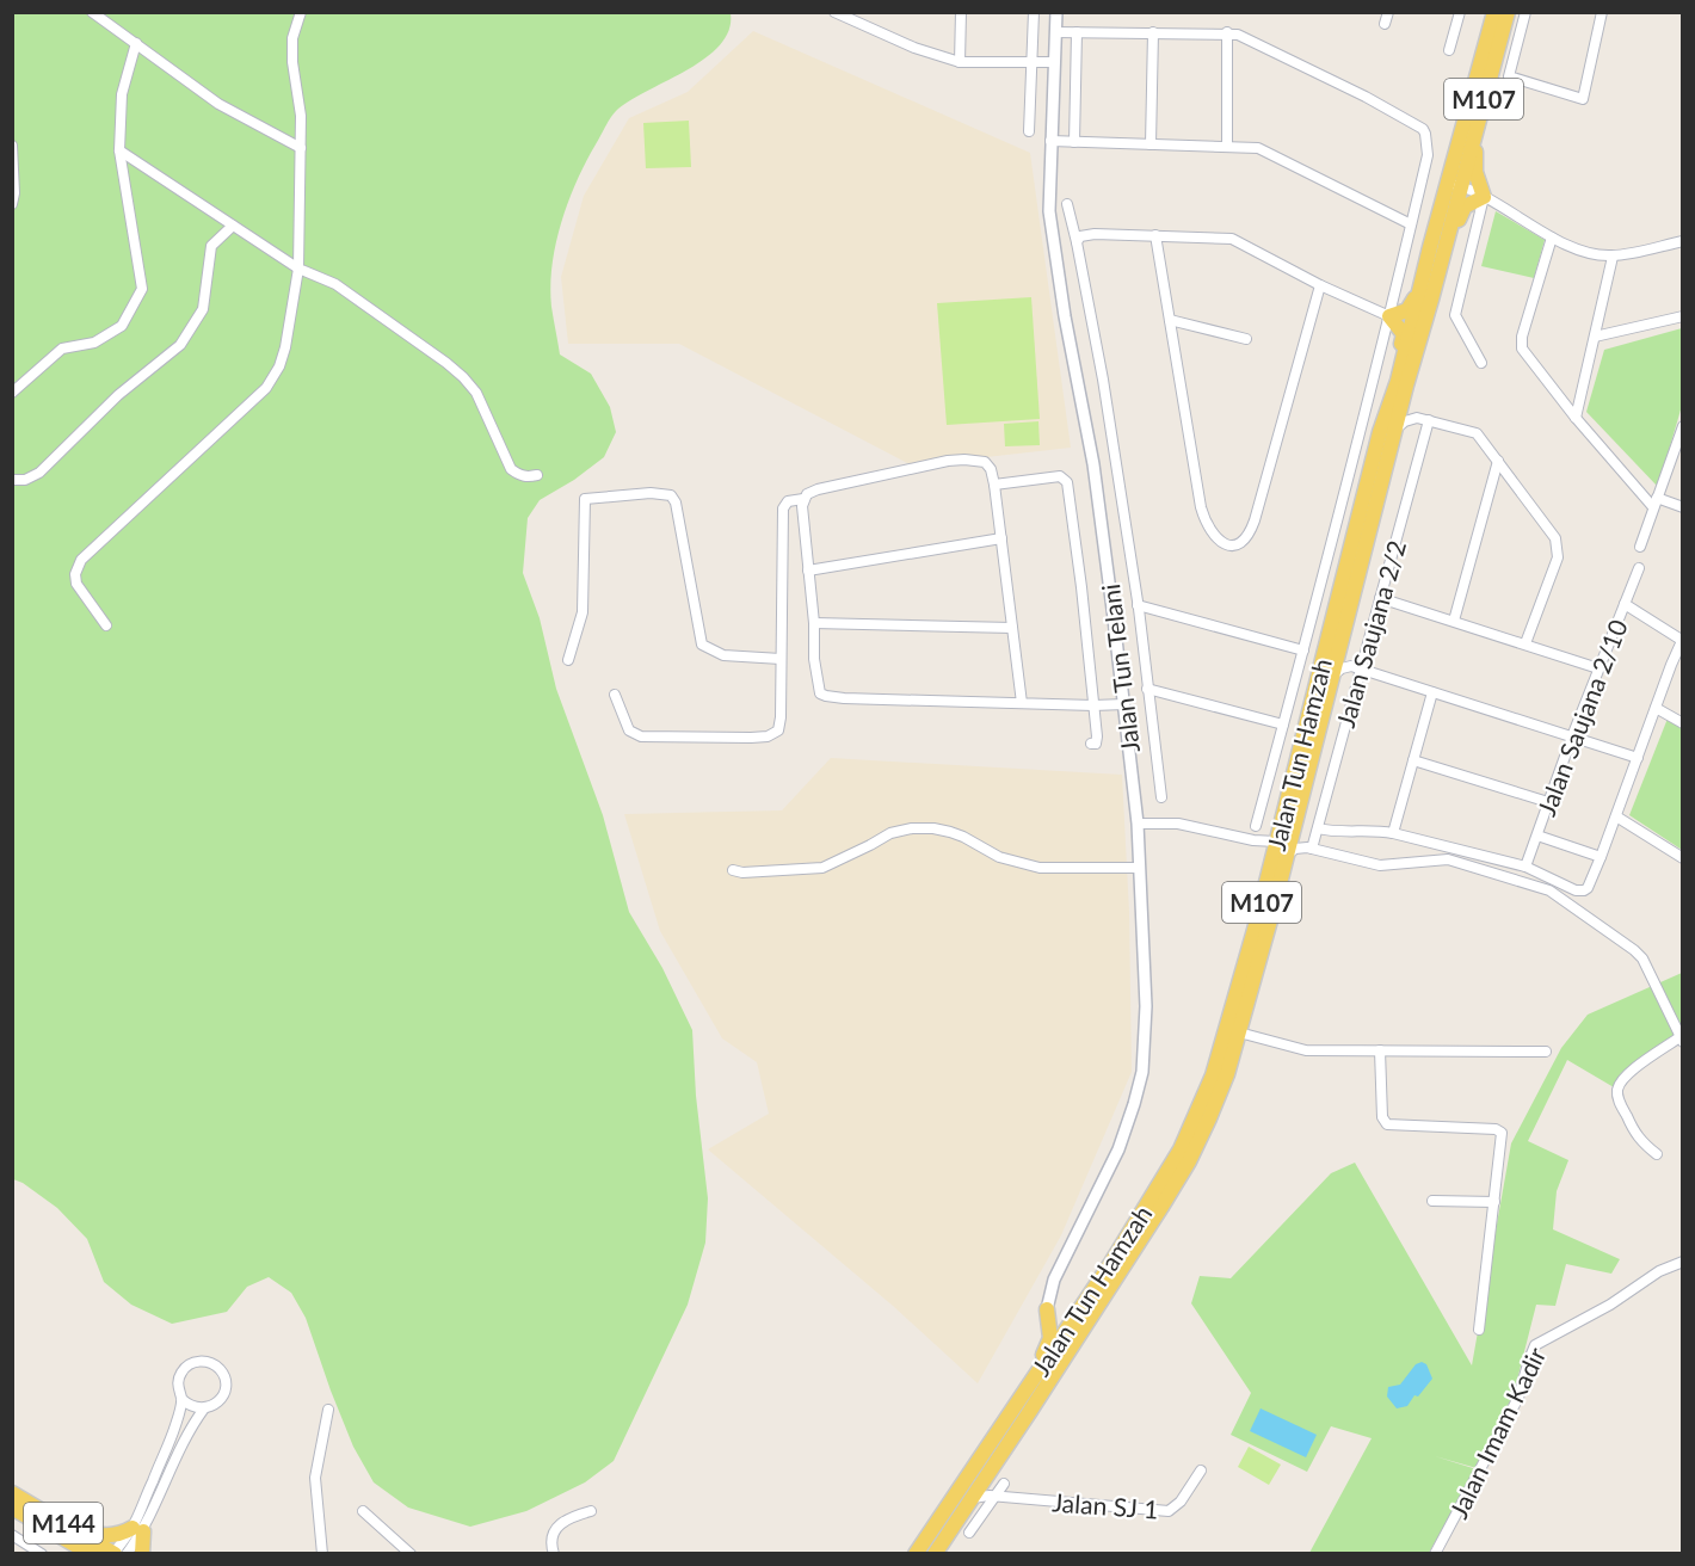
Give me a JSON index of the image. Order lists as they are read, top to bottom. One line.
{"streets":{"main road":["M107","Jalan Tun Hamzah","M144"],"street":["Jalan Saujana 2/2","Jalan Tun Telani","Jalan Saujana 2/10","Jalan Imam Kadir","Jalan SJ 1"]},"crossings":[["Jalan Tun Hamzah","Jalan SJ 1"]]}
